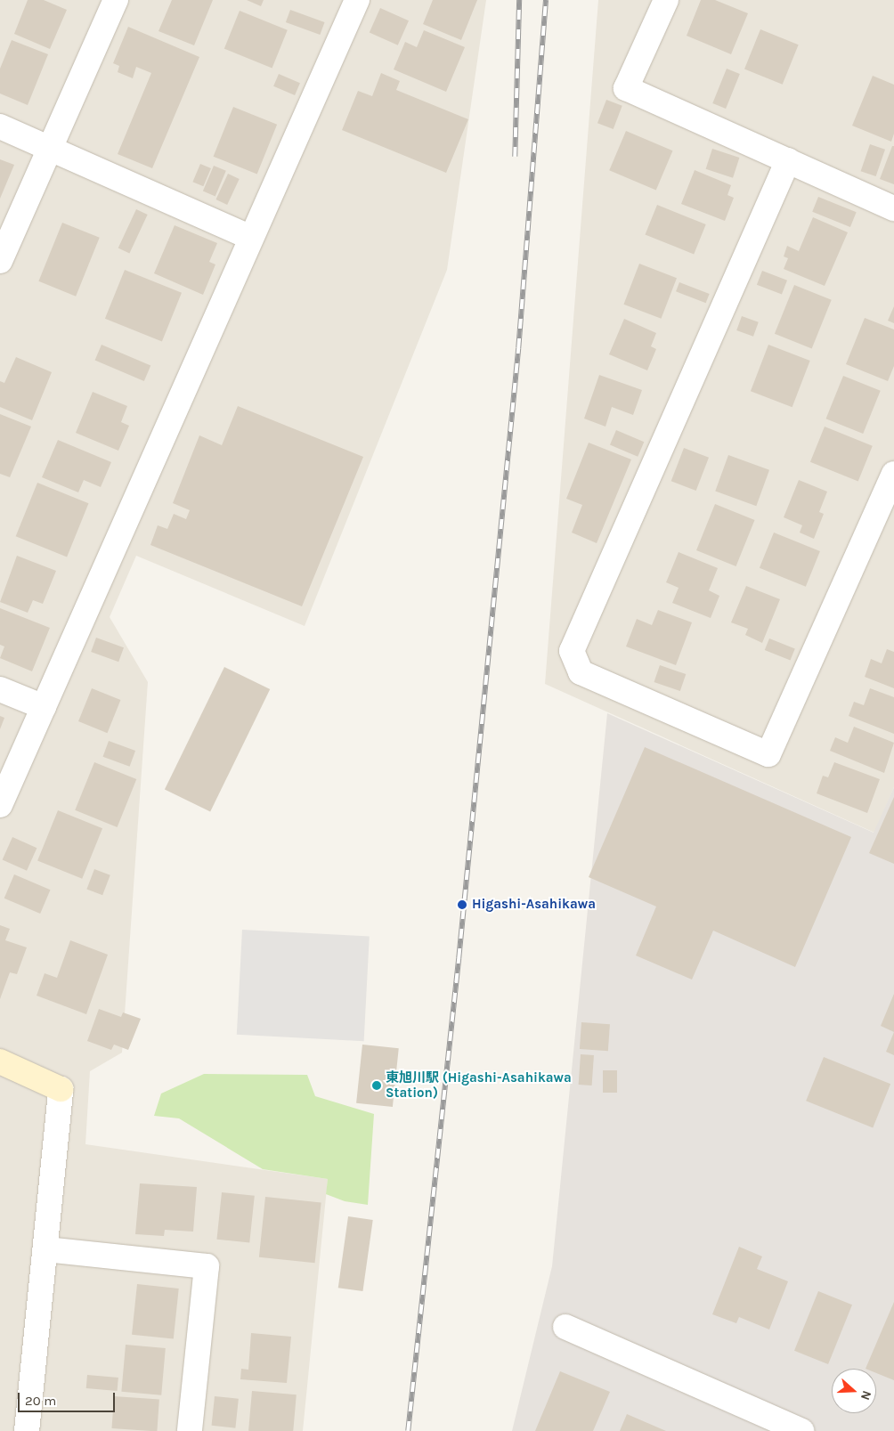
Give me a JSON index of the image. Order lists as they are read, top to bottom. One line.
{"places":["Higashi-Asahikawa","東旭川駅 (Higashi-Asahikawa Station)"],"scale_bar":"20 m","north":"right"}
